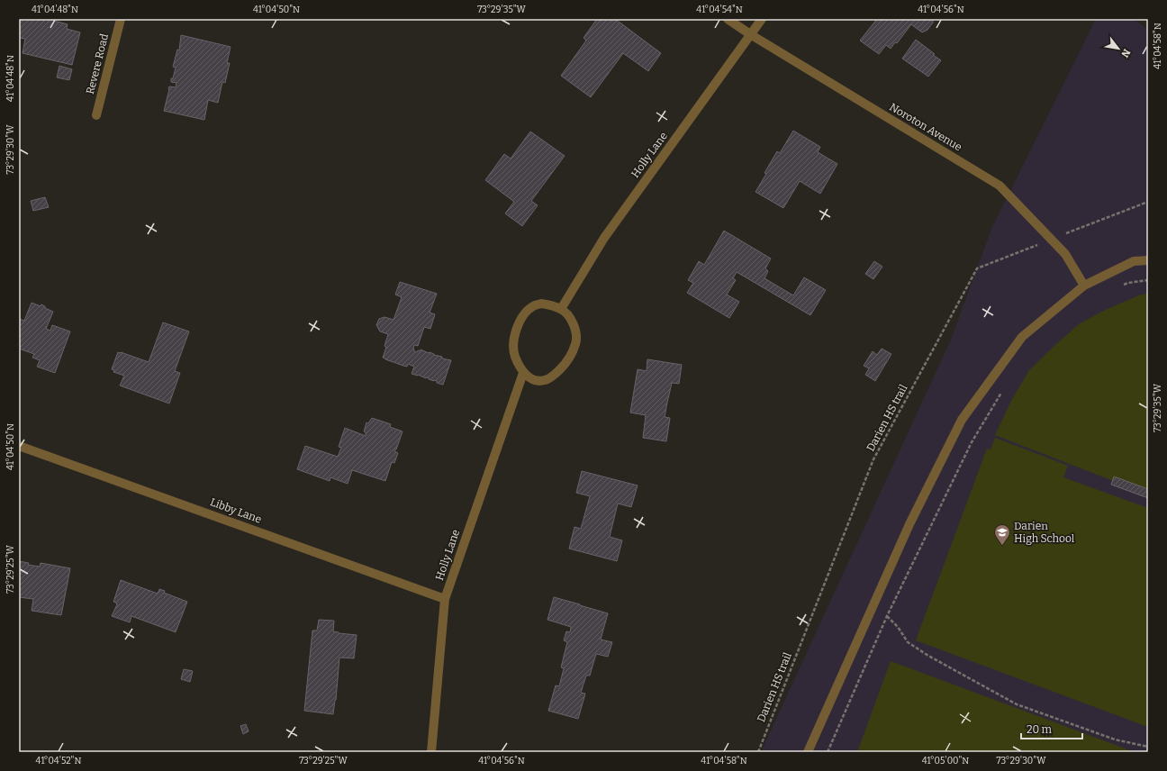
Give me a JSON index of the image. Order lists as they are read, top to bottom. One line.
{"streets":{"street":["Revere Road","Noroton Avenue","Holly Lane","Libby Lane"],"path":["Darien HS trail"]},"crossings":[["Noroton Avenue","Holly Lane"],["Noroton Avenue","Darien HS trail"],["Holly Lane","Libby Lane"]],"places":{"school or university":["Darien High School"]},"scale_bar":"20 m","north":"bottom right","coordinates":["41°04'48\"N","41°04'50\"N","73°29'35\"W","41°04'54\"N","41°04'56\"N","41°04'58\"N","73°29'30\"W","73°29'25\"W","41°04'52\"N","41°05'00\"N"]}
